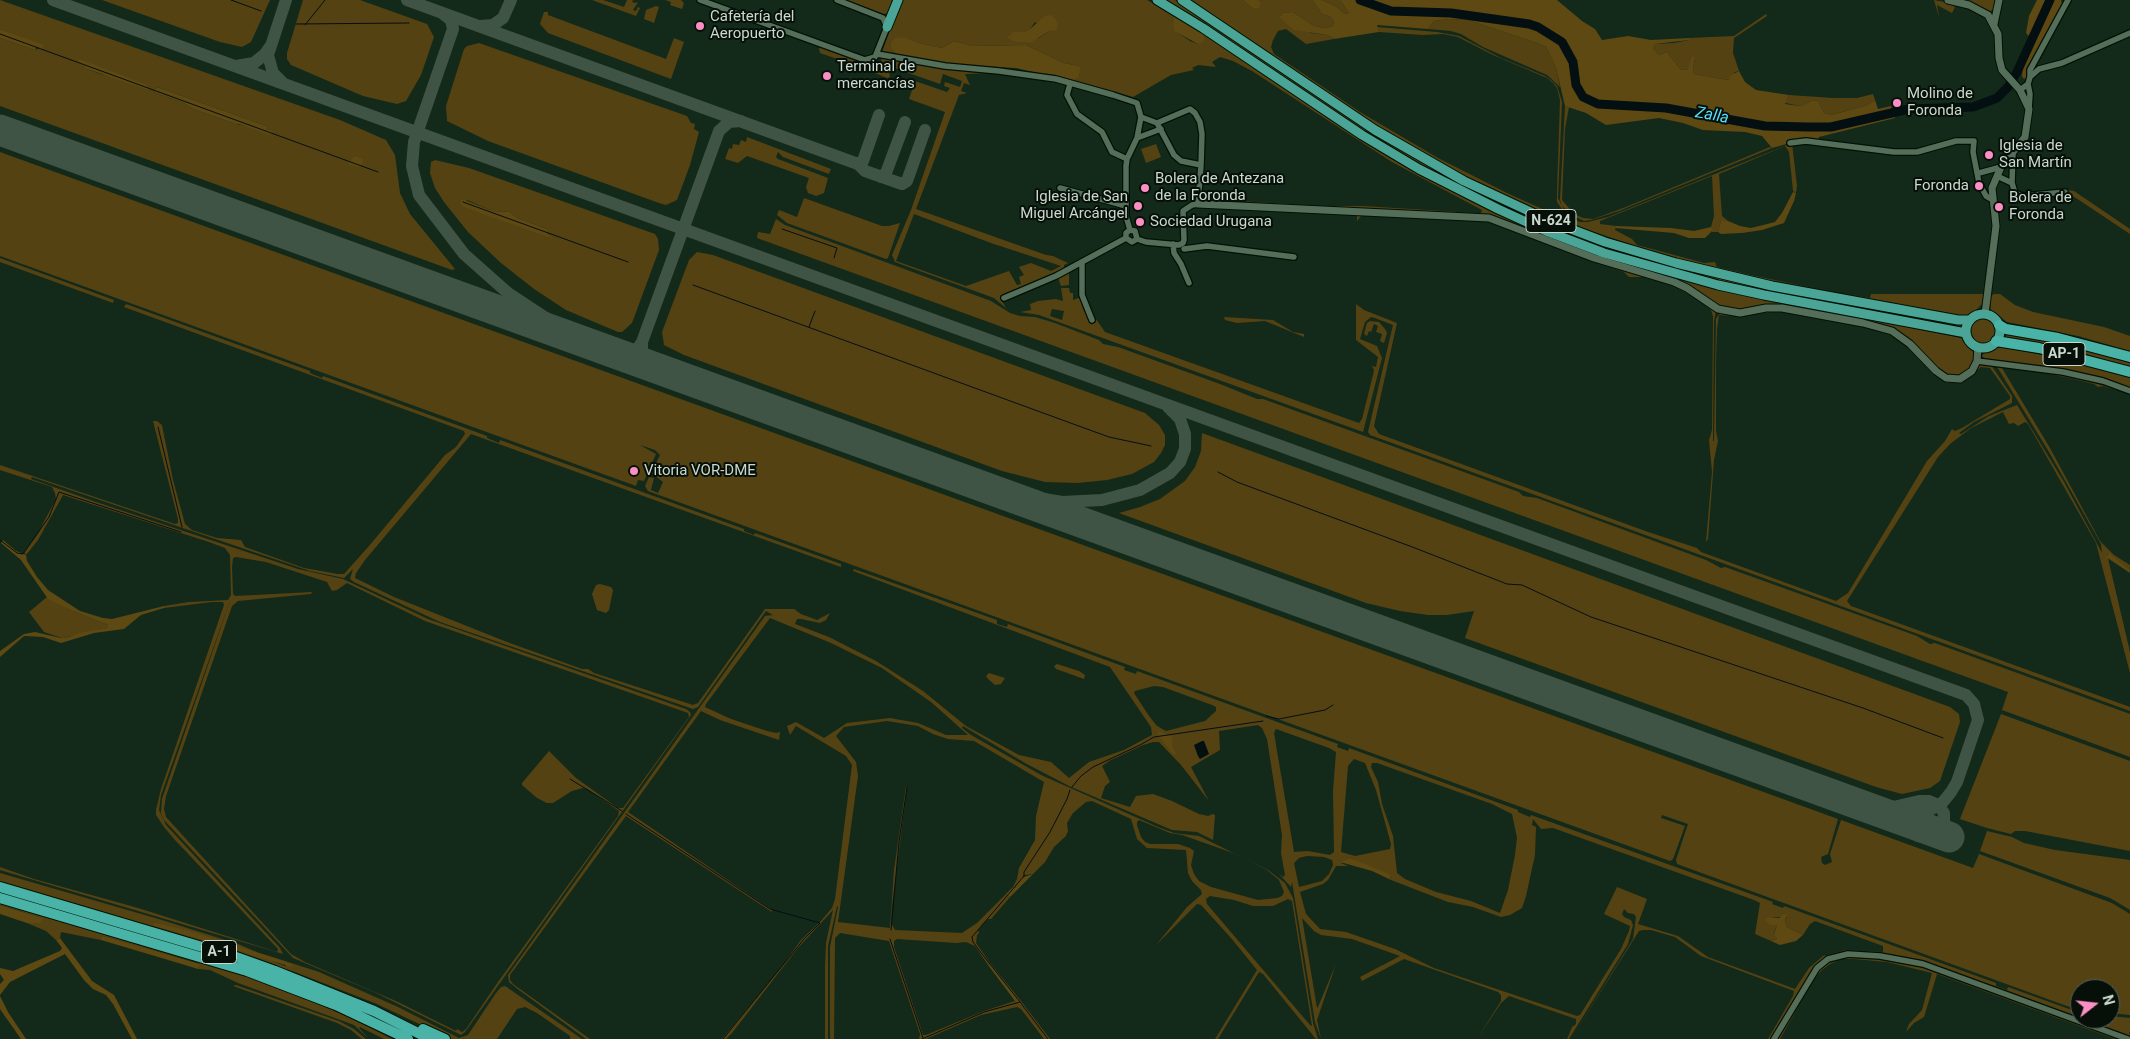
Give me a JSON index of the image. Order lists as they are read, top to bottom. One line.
{"streets":{"highway":["N-624","AP-1","A-1"]},"crossings":[["N-624","AP-1"]],"water":["Zalla"],"places":["Cafetería del Aeropuerto","Terminal de mercancías","Molino de Foronda","Iglesia de San Martín","Foronda","Bolera de Antezana de la Foronda","Iglesia de San Miguel Arcángel","Bolera de Foronda","Sociedad Urugana","Vitoria VOR-DME"],"north":"right"}
